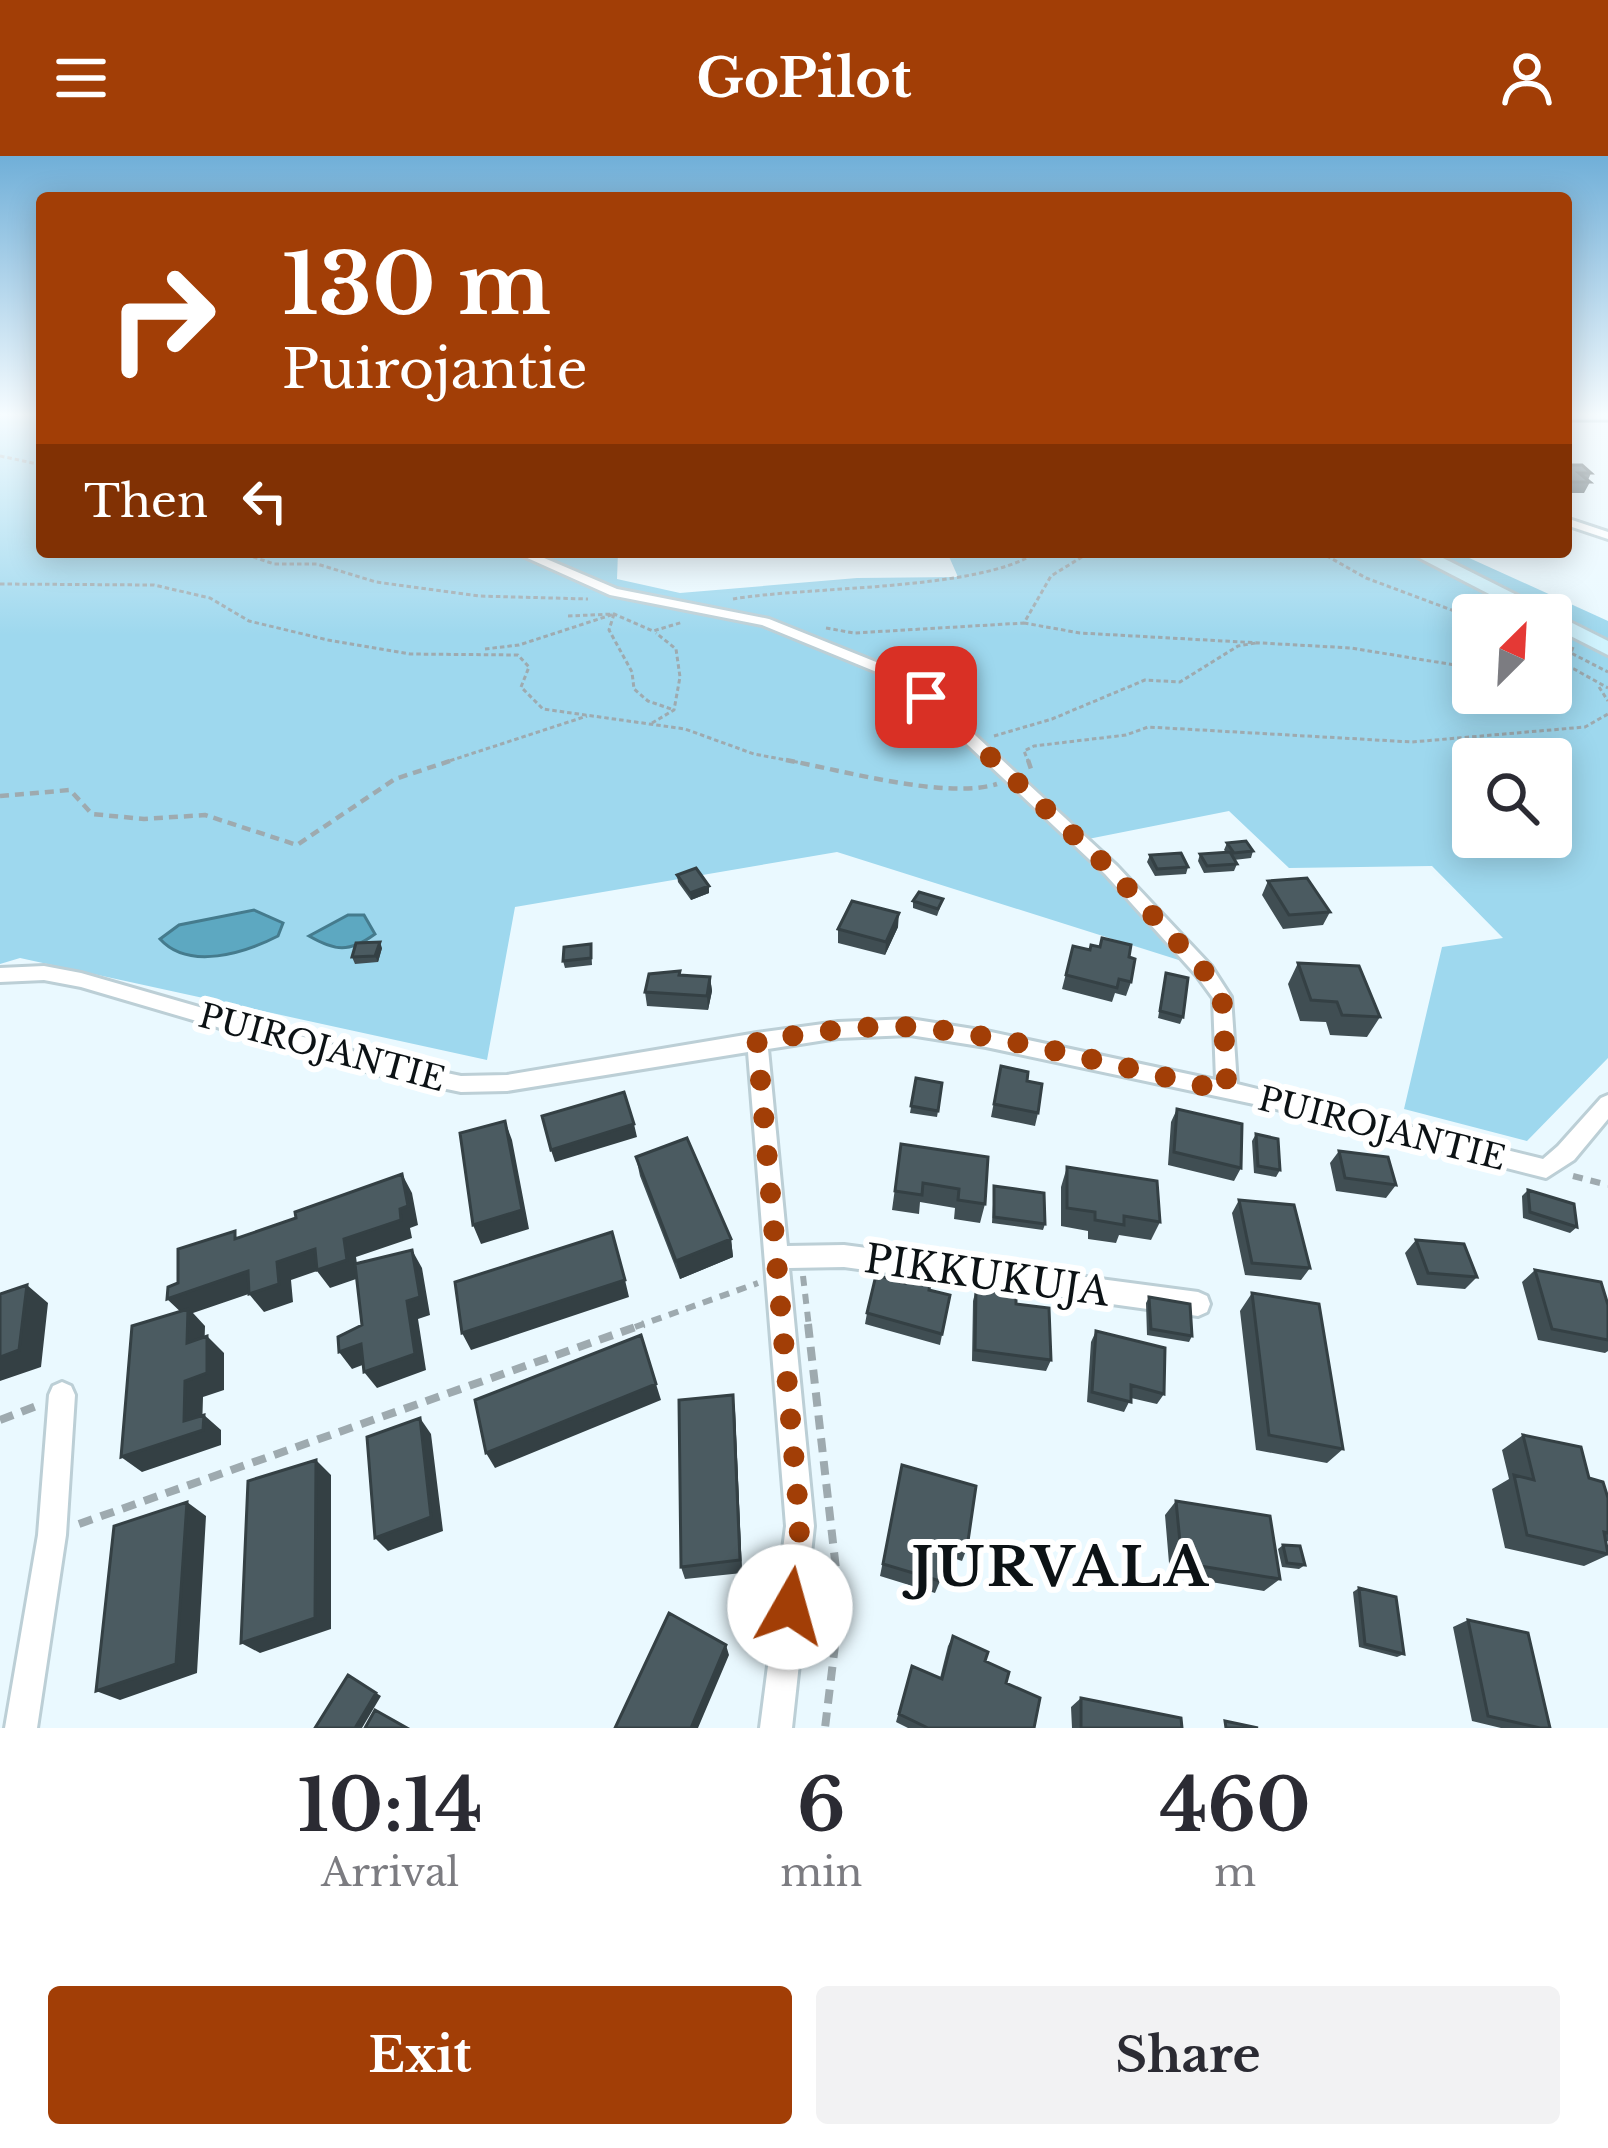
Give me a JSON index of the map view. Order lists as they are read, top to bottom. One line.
{"streets":{"street":["PUIROJANTIE","PIKKUKUJA"]},"districts":["JURVALA"],"north":"top right","page":{"header":"GoPilot","turn":["130 m","Puirojantie"],"then":"Then","eta":["10:14","Arrival","6","min","460","m"],"buttons":["Exit","Share"]}}
